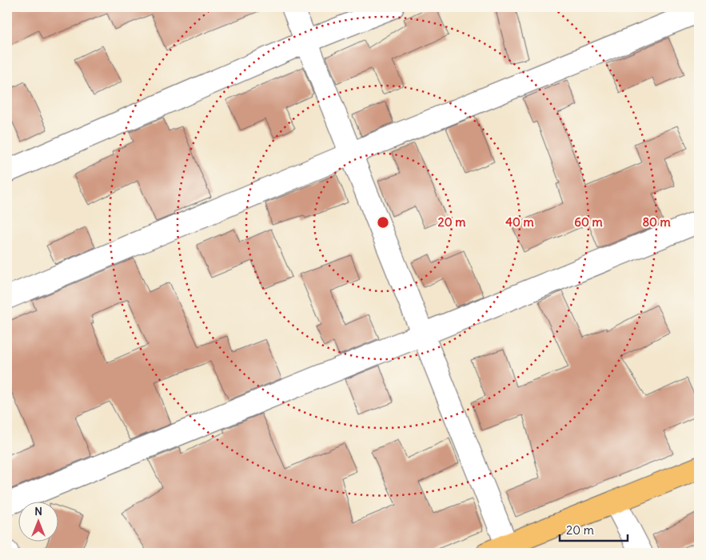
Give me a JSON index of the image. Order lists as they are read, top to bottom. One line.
{"scale_bar":"20 m","north":"top","rings":["20 m","40 m","60 m","80 m"]}
